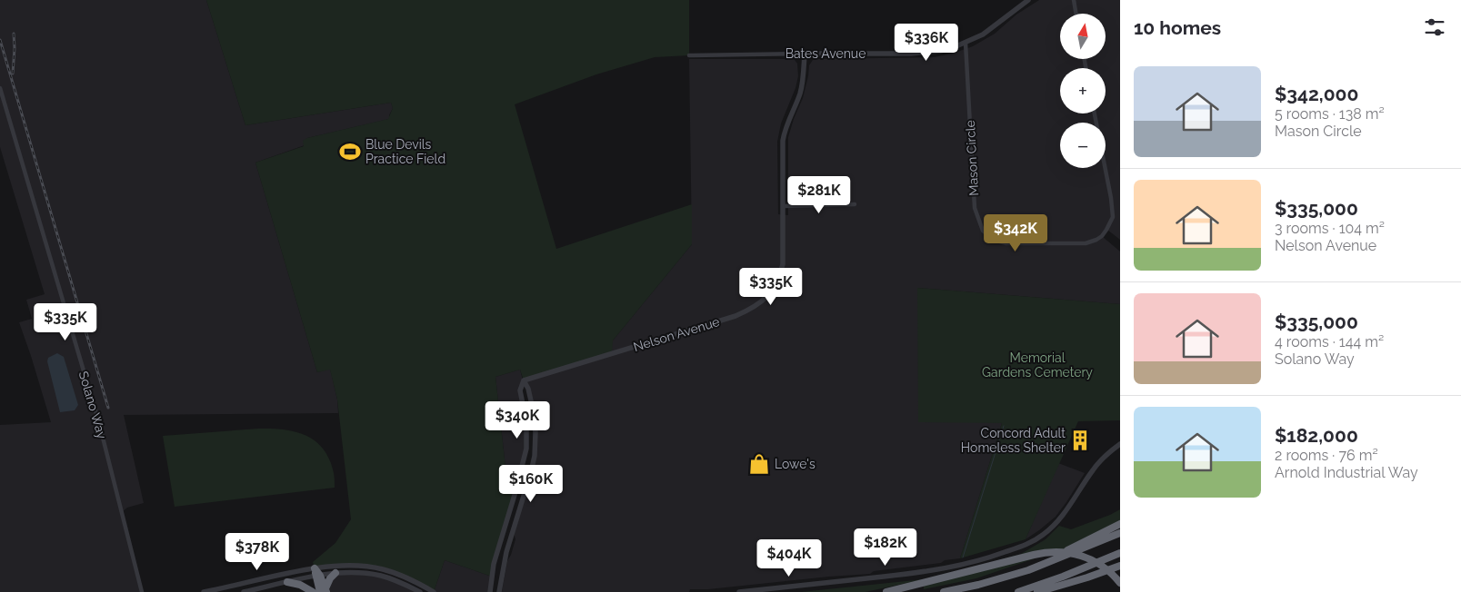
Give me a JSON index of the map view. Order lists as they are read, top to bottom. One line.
{"streets":{"street":["Bates Avenue","Mason Circle","Nelson Avenue","Solano Way"]},"crossings":[["Bates Avenue","Mason Circle"],["Bates Avenue","Nelson Avenue"]],"parks":["Memorial Gardens Cemetery"],"places":{"sports":["Blue Devils Practice Field"],"building":["Concord Adult Homeless Shelter"],"shop":["Lowe's"]},"north":"top","page":{"heading":"10 homes","map_buttons":["+","−"],"price":["$336K","$281K","$342K","$335K","$335K","$340K","$160K","$182K","$378K","$404K"],"list":[{"name":"$342,000","note":"5 rooms · 138 m² · Mason Circle"},{"name":"$335,000","note":"3 rooms · 104 m² · Nelson Avenue"},{"name":"$335,000","note":"4 rooms · 144 m² · Solano Way"},{"name":"$182,000","note":"2 rooms · 76 m² · Arnold Industrial Way"}]}}
